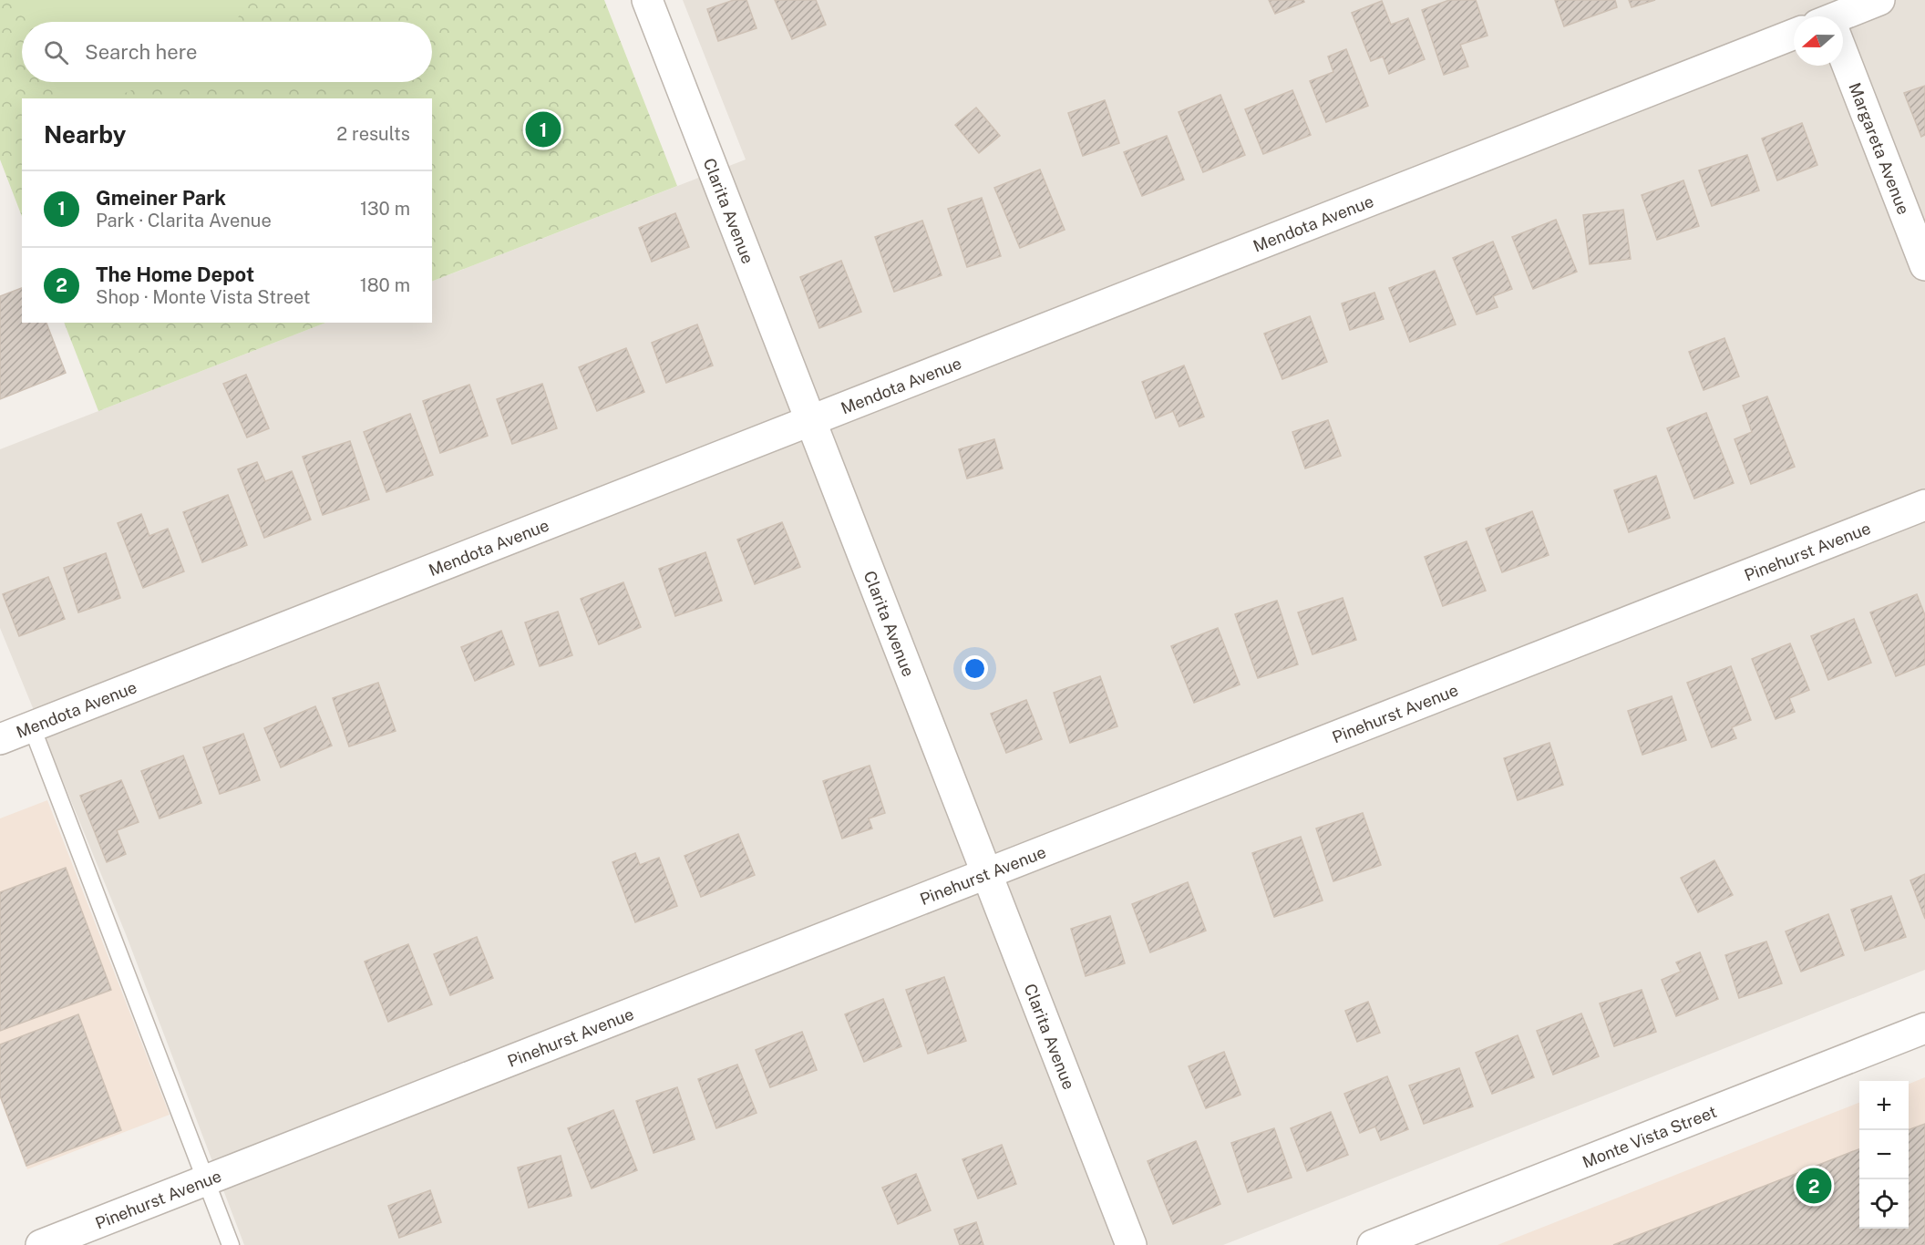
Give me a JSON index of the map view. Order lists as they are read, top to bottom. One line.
{"streets":{"street":["Margareta Avenue","Clarita Avenue","Mendota Avenue","Pinehurst Avenue","Monte Vista Street"]},"crossings":[["Clarita Avenue","Mendota Avenue"],["Clarita Avenue","Pinehurst Avenue"]],"north":"left","page":{"search":"Search here","heading":["Nearby","2 results"],"pins":["1","2"],"list":[{"mark":"1","name":"Gmeiner Park","note":"Park · Clarita Avenue","value":"130 m"},{"mark":"2","name":"The Home Depot","note":"Shop · Monte Vista Street","value":"180 m"}],"map_buttons":["+","−"]}}
